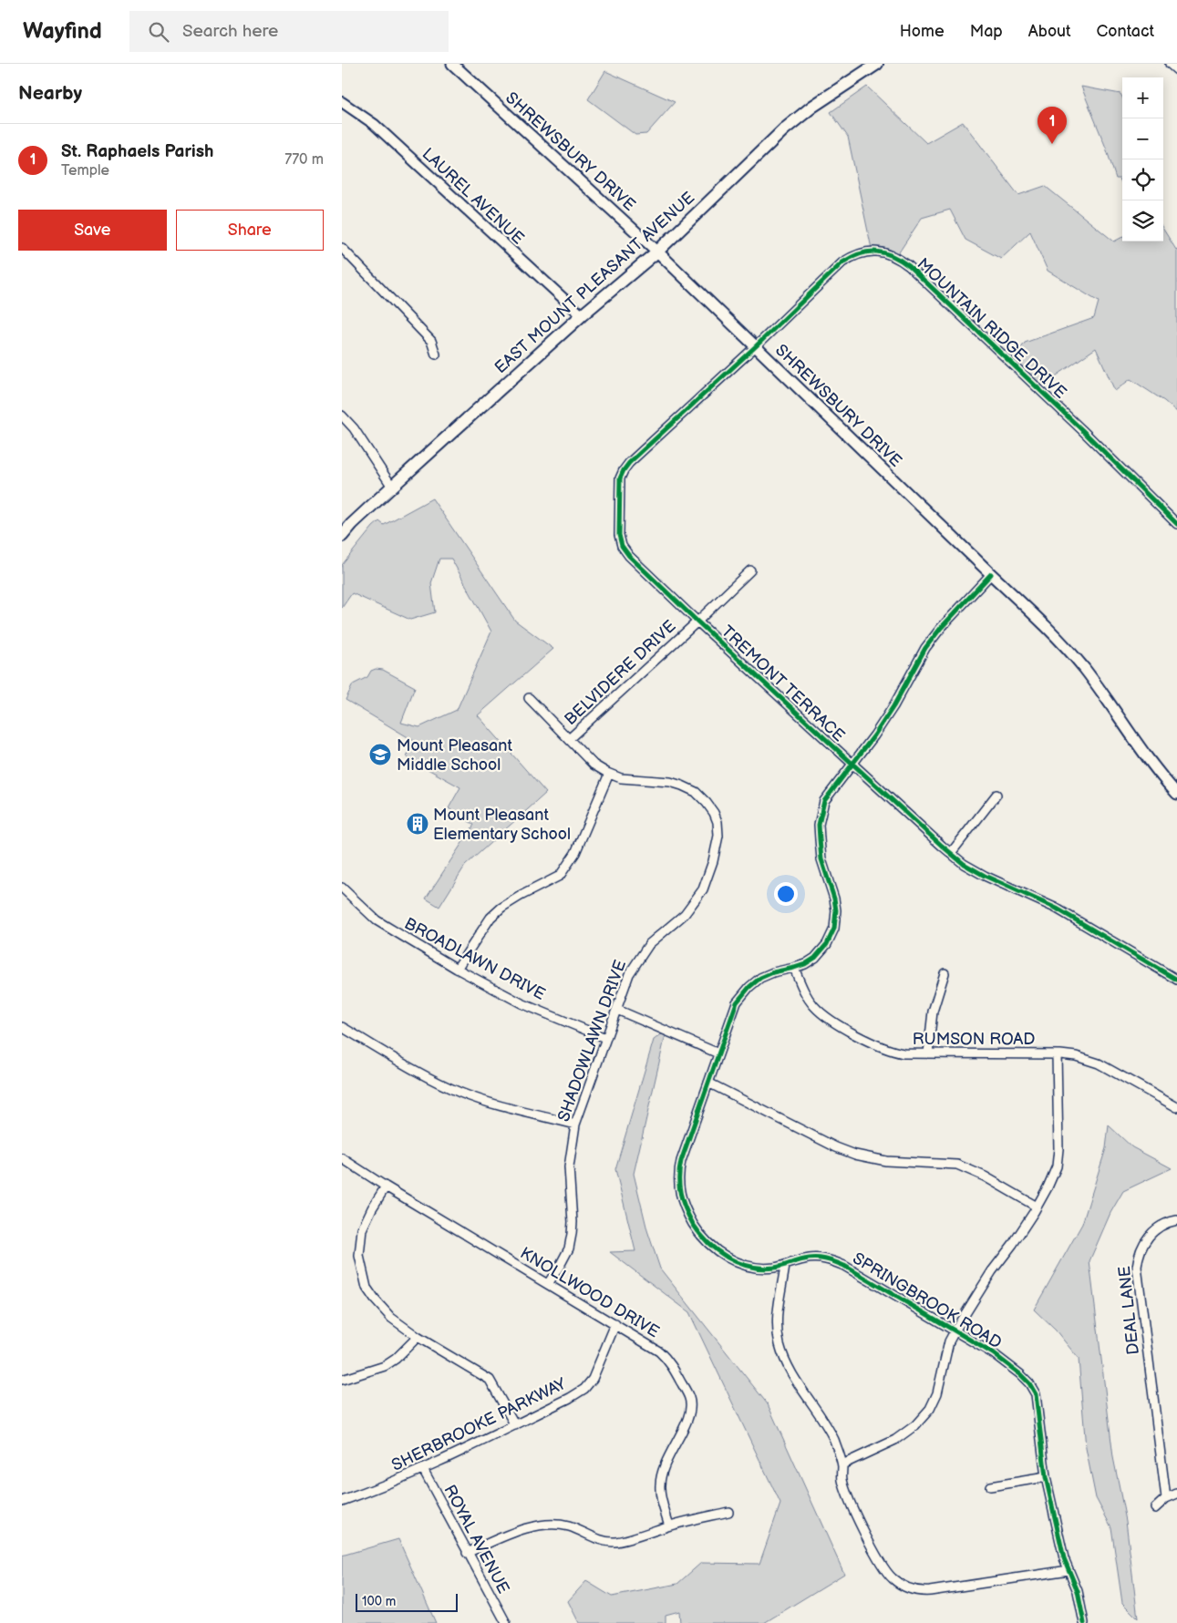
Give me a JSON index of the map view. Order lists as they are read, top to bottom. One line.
{"streets":{"main road":["SHREWSBURY DRIVE","EAST MOUNT PLEASANT AVENUE"],"street":["LAUREL AVENUE","MOUNTAIN RIDGE DRIVE","BELVIDERE DRIVE","TREMONT TERRACE","BROADLAWN DRIVE","RUMSON ROAD","SHADOWLAWN DRIVE","KNOLLWOOD DRIVE","SPRINGBROOK ROAD","DEAL LANE","SHERBROOKE PARKWAY","ROYAL AVENUE"]},"crossings":[["SHREWSBURY DRIVE","EAST MOUNT PLEASANT AVENUE"],["SHREWSBURY DRIVE","MOUNTAIN RIDGE DRIVE"],["SHREWSBURY DRIVE","TREMONT TERRACE"],["SHREWSBURY DRIVE","SPRINGBROOK ROAD"],["LAUREL AVENUE","EAST MOUNT PLEASANT AVENUE"],["MOUNTAIN RIDGE DRIVE","TREMONT TERRACE"],["BELVIDERE DRIVE","TREMONT TERRACE"],["BELVIDERE DRIVE","SHADOWLAWN DRIVE"],["TREMONT TERRACE","SPRINGBROOK ROAD"],["BROADLAWN DRIVE","SHADOWLAWN DRIVE"],["RUMSON ROAD","SPRINGBROOK ROAD"],["SHADOWLAWN DRIVE","KNOLLWOOD DRIVE"],["KNOLLWOOD DRIVE","SHERBROOKE PARKWAY"],["SHERBROOKE PARKWAY","ROYAL AVENUE"]],"places":{"school or university":["Mount Pleasant Middle School"],"building":["Mount Pleasant Elementary School"]},"scale_bar":"100 m","page":{"header":"Wayfind","search":"Search here","nav":["Home","Map","About","Contact"],"heading":"Nearby","map_buttons":["+","−"],"pins":"1","list":[{"mark":"1","name":"St. Raphaels Parish","note":"Temple","value":"770 m"}],"buttons":["Save","Share"],"scale":"100 m"}}
